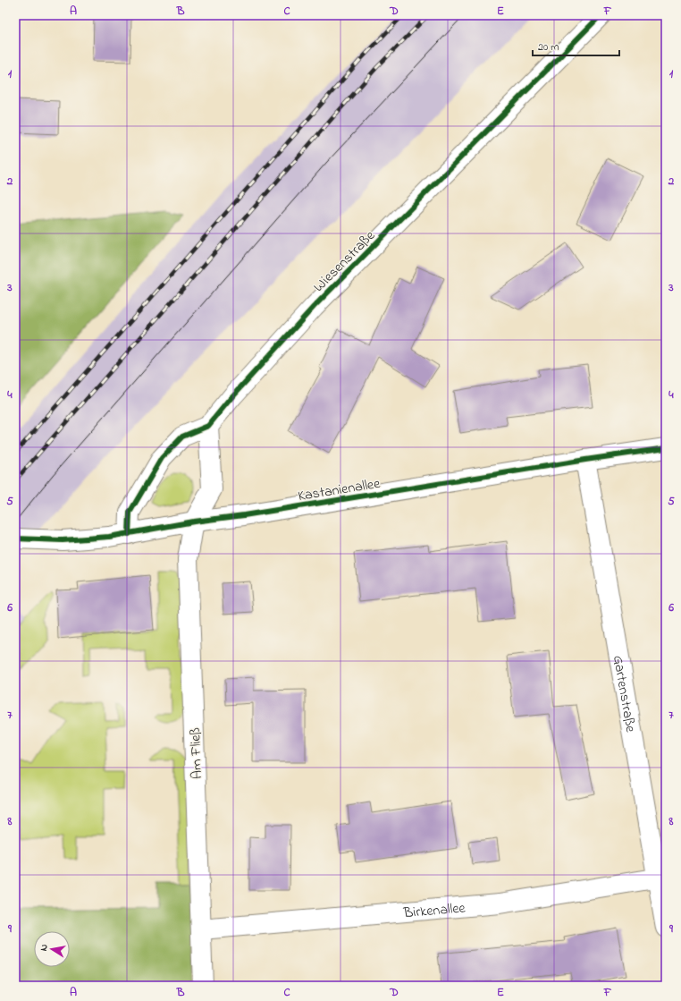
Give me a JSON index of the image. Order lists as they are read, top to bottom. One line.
{"streets":{"street":["Wiesenstraße","Kastanienallee","Gartenstraße","Am Fließ","Birkenallee"]},"crossings":[["Wiesenstraße","Kastanienallee"],["Kastanienallee","Gartenstraße"],["Kastanienallee","Am Fließ"],["Gartenstraße","Birkenallee"],["Am Fließ","Birkenallee"]],"scale_bar":"20 m","north":"left","grid":{"columns":["A","B","C","D","E","F"],"rows":["1","2","3","4","5","6","7","8","9"]}}
